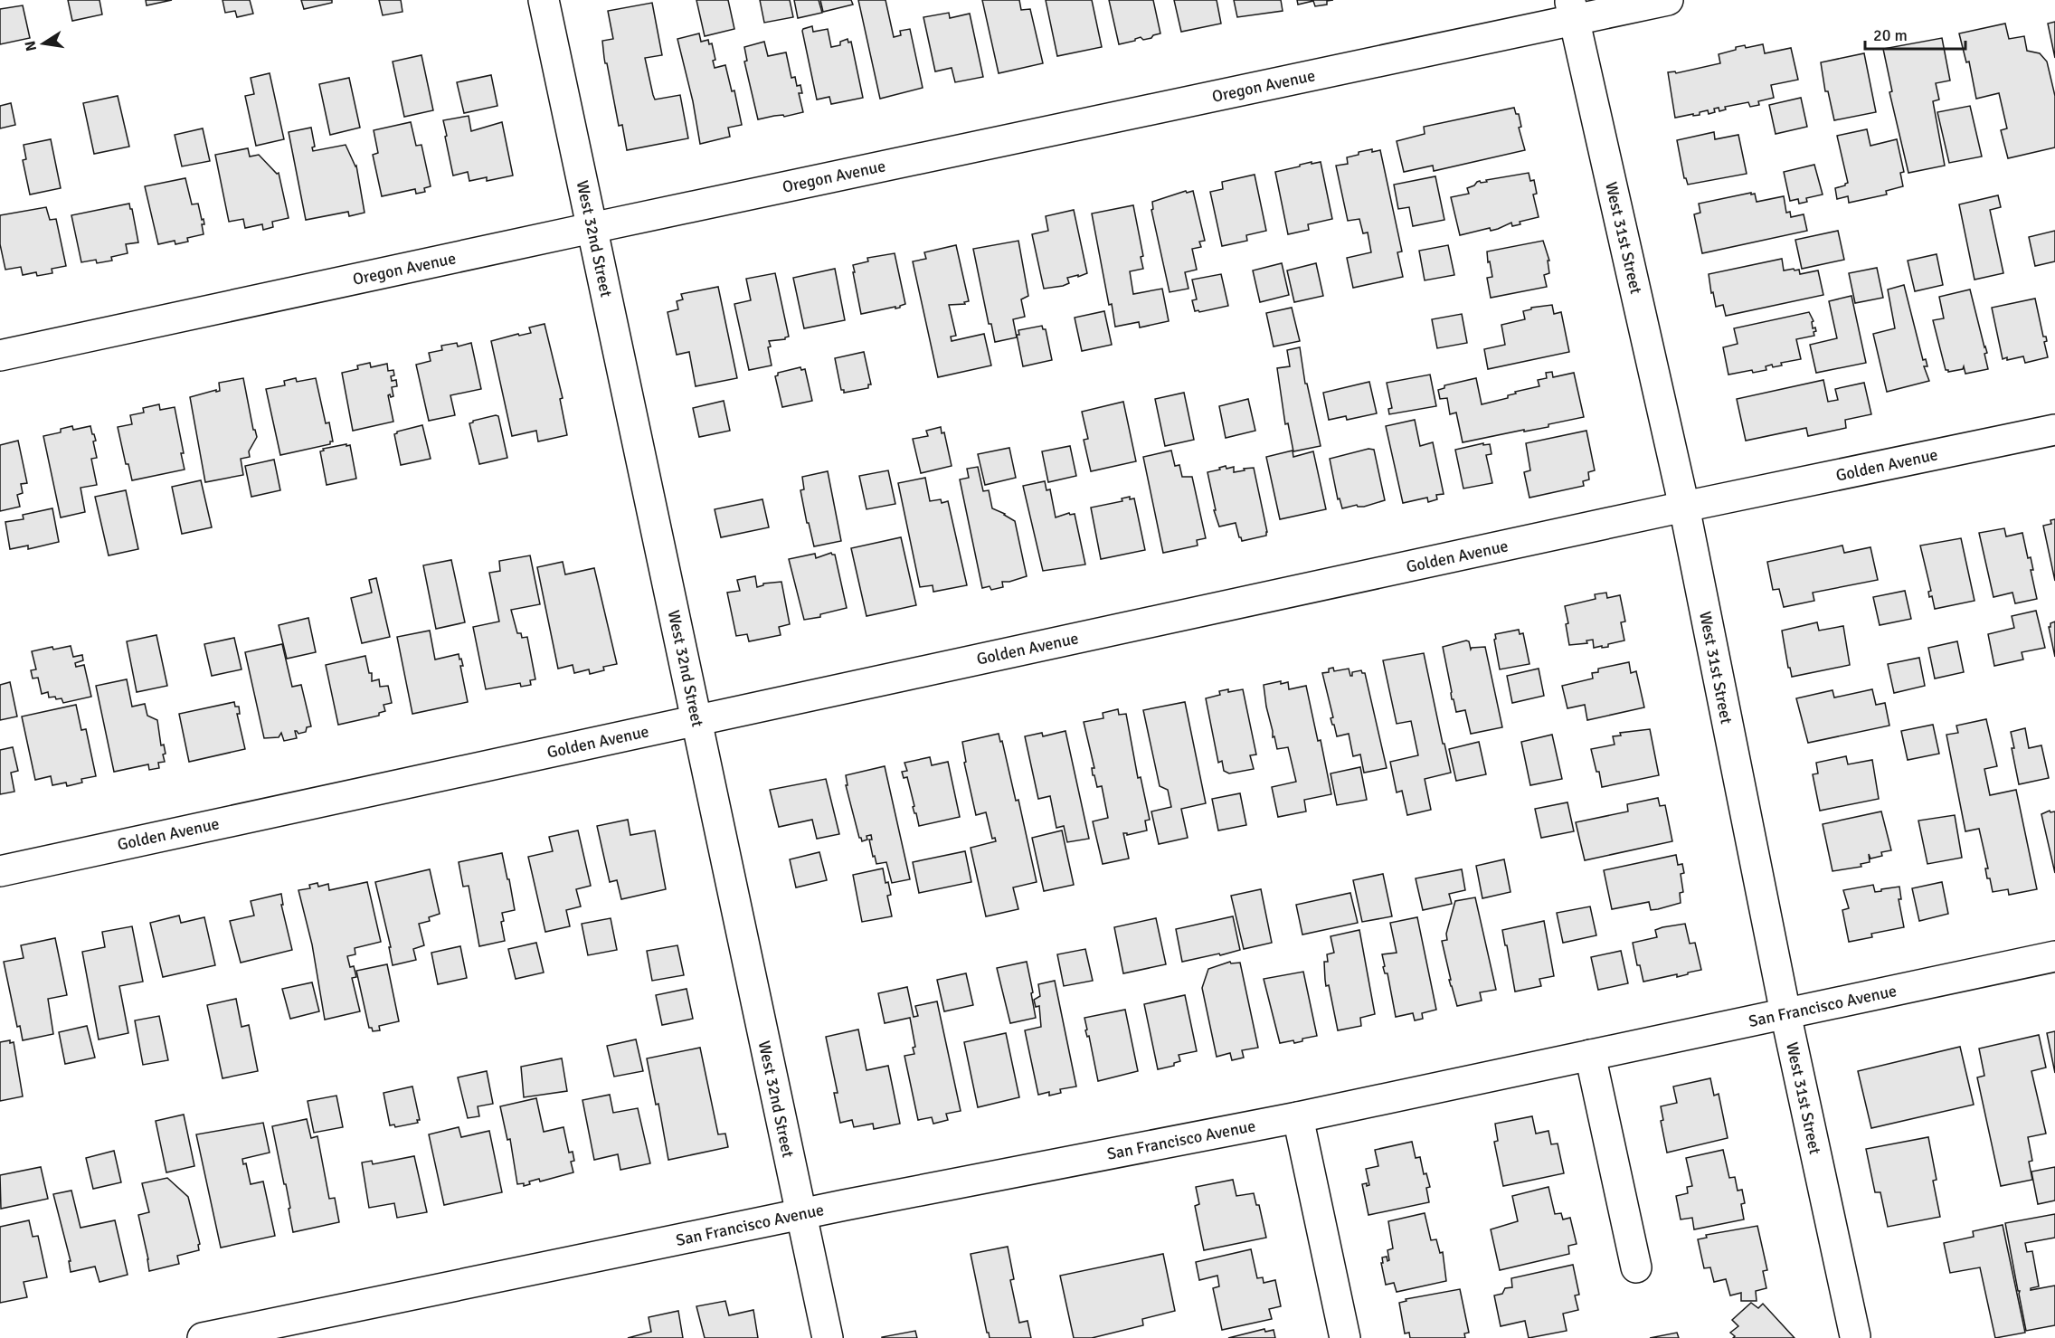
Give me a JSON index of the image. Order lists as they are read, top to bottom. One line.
{"streets":{"street":["Oregon Avenue","West 31st Street","West 32nd Street","Golden Avenue","San Francisco Avenue"]},"crossings":[["Oregon Avenue","West 31st Street"],["Oregon Avenue","West 32nd Street"],["West 31st Street","Golden Avenue"],["West 31st Street","San Francisco Avenue"],["West 32nd Street","Golden Avenue"],["West 32nd Street","San Francisco Avenue"]],"scale_bar":"20 m","north":"left"}
